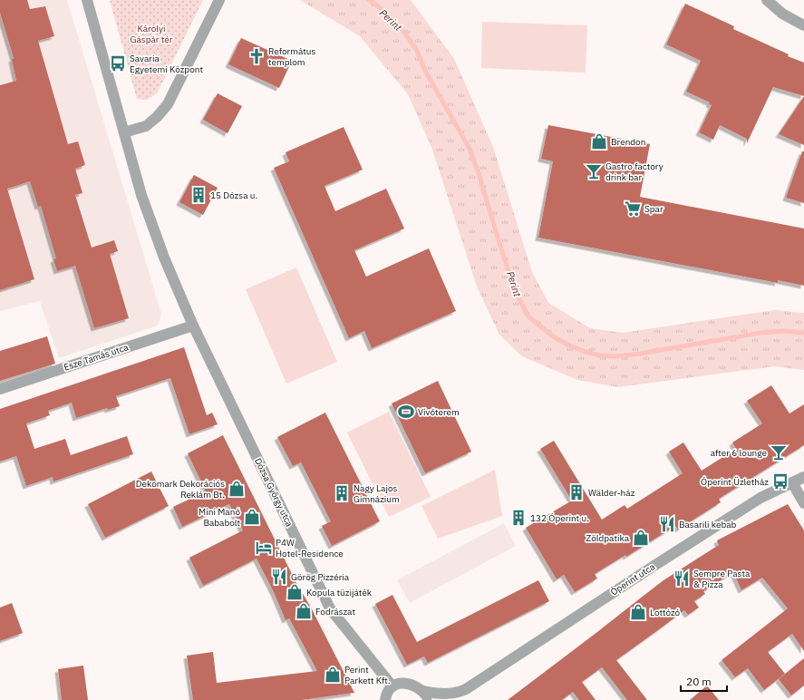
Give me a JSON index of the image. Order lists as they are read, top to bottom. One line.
{"streets":{"street":["Esze Tamás utca","Dózsa György utca","Óperint utca"]},"crossings":[["Esze Tamás utca","Dózsa György utca"],["Dózsa György utca","Óperint utca"]],"water":["Perint"],"parks":["Károlyi Gáspár tér"],"places":{"church":["Református templom"],"bus stop":["Savaria Egyetemi Központ","Óperint Üzletház"],"shop":["Brendon","Dekomark Dekorációs Reklám Bt.","Mini Manó Bababolt","Zöldpatika","Kopula tüzijáték","Fodrászat","Lottózó","Perint Parkett Kft."],"bar":["Gastro factory drink bar","after 6 lounge"],"building":["15 Dózsa u.","Wälder-ház","Nagy Lajos Gimnázium","132 Óperint u."],"supermarket":["Spar"],"sports":["Vívóterem"],"restaurant":["Basarili kebab","Görög Pizzéria","Sempre Pasta & Pizza"],"hotel":["P4W Hotel-Residence"]},"scale_bar":"20 m"}
